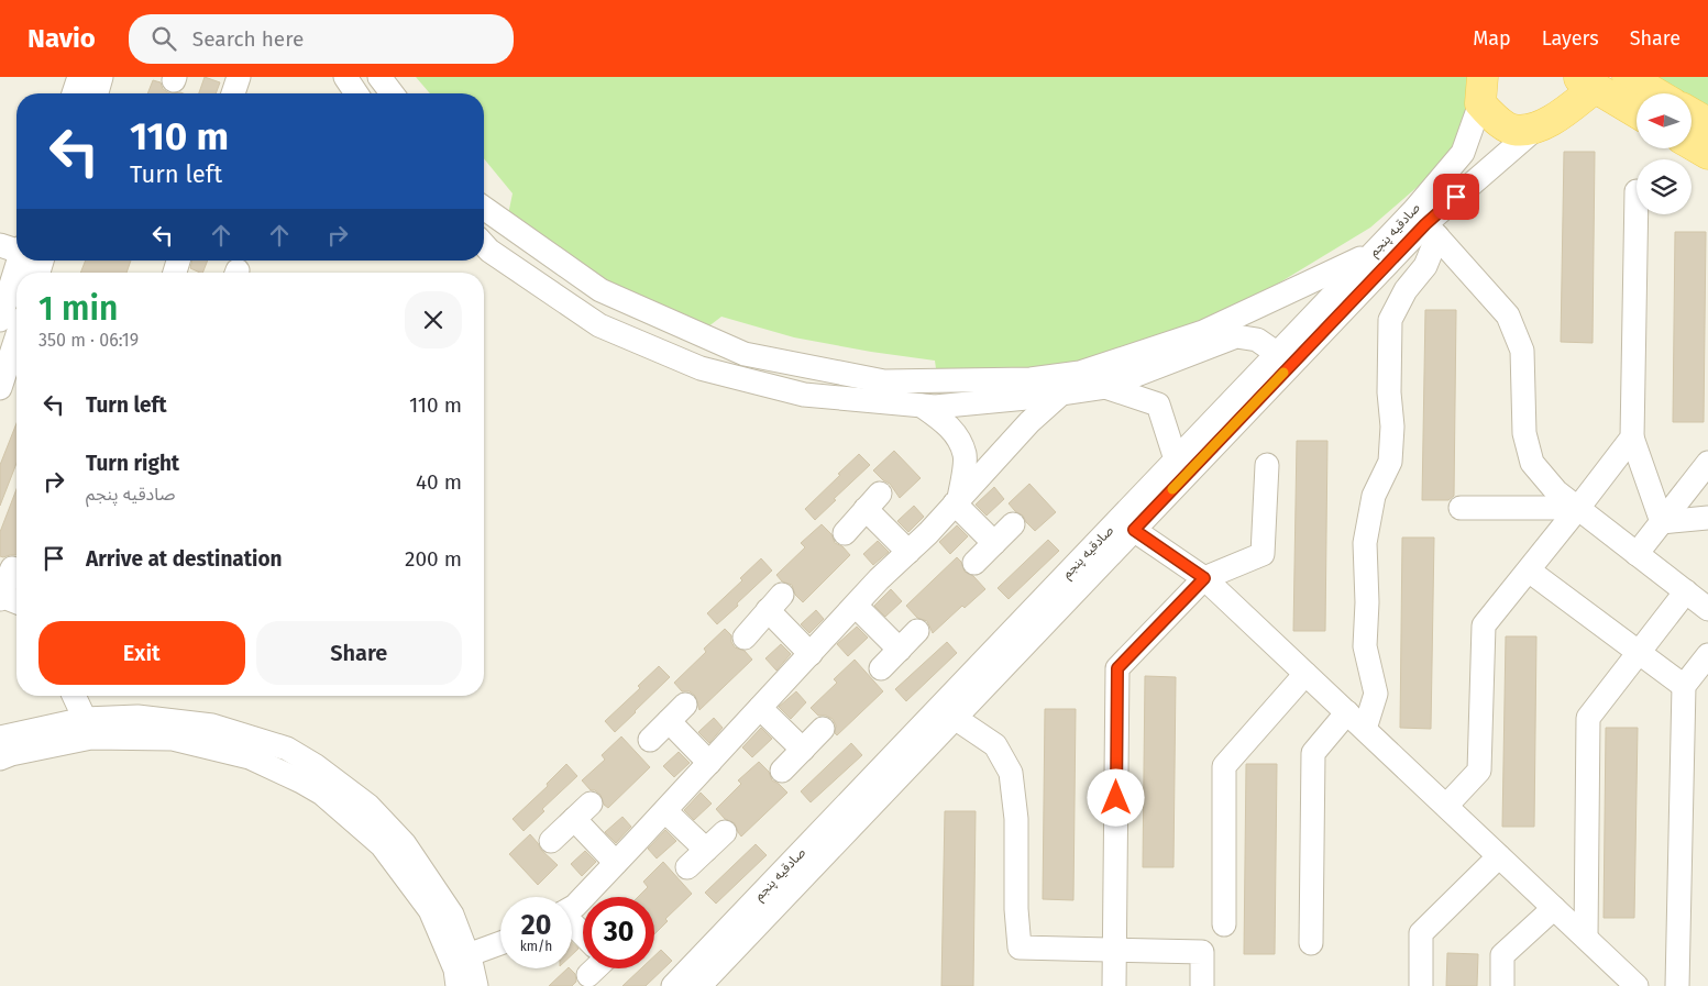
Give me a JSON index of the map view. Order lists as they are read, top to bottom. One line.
{"streets":{"street":["صادقیه پنجم"]},"north":"left","page":{"header":"Navio","search":"Search here","nav":["Map","Layers","Share"],"turn":["110 m","Turn left"],"heading":["1 min","350 m · 06:19"],"list":[{"name":"Turn left","value":"110 m"},{"name":"Turn right","note":"صادقیه پنجم","value":"40 m"},{"name":"Arrive at destination","value":"200 m"}],"buttons":["Exit","Share"],"speed":"20 km/h","limit":"30"}}
